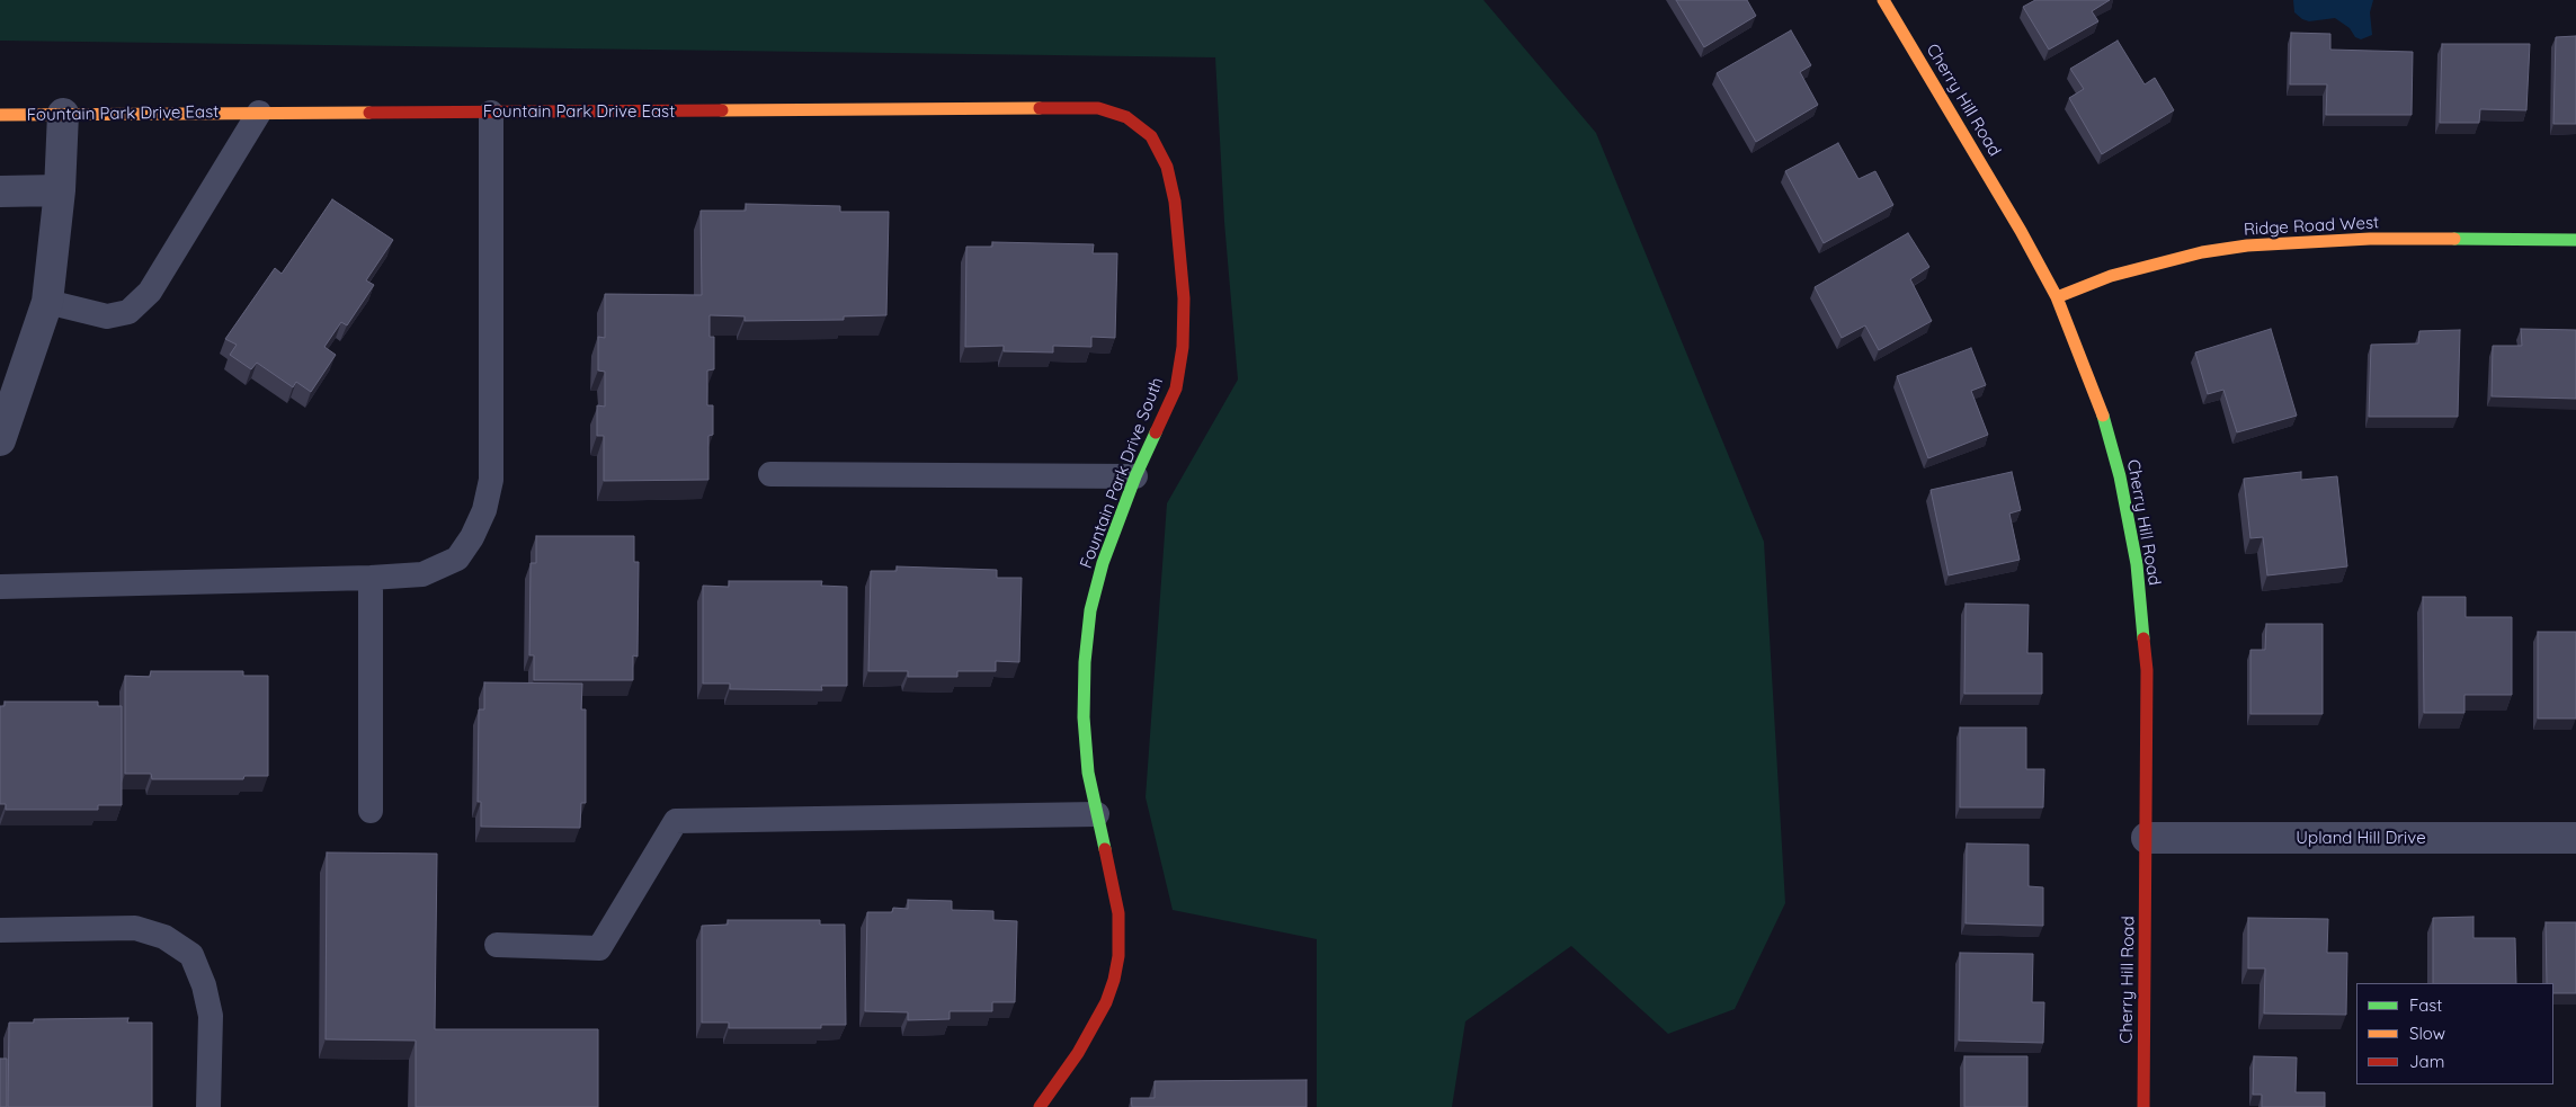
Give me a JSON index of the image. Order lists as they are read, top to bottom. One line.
{"streets":{"street":["Cherry Hill Road","Fountain Park Drive East","Ridge Road West","Fountain Park Drive South","Upland Hill Drive"]},"crossings":[["Cherry Hill Road","Ridge Road West"],["Cherry Hill Road","Upland Hill Drive"],["Fountain Park Drive East","Fountain Park Drive South"]],"legend":["Fast","Slow","Jam"]}
